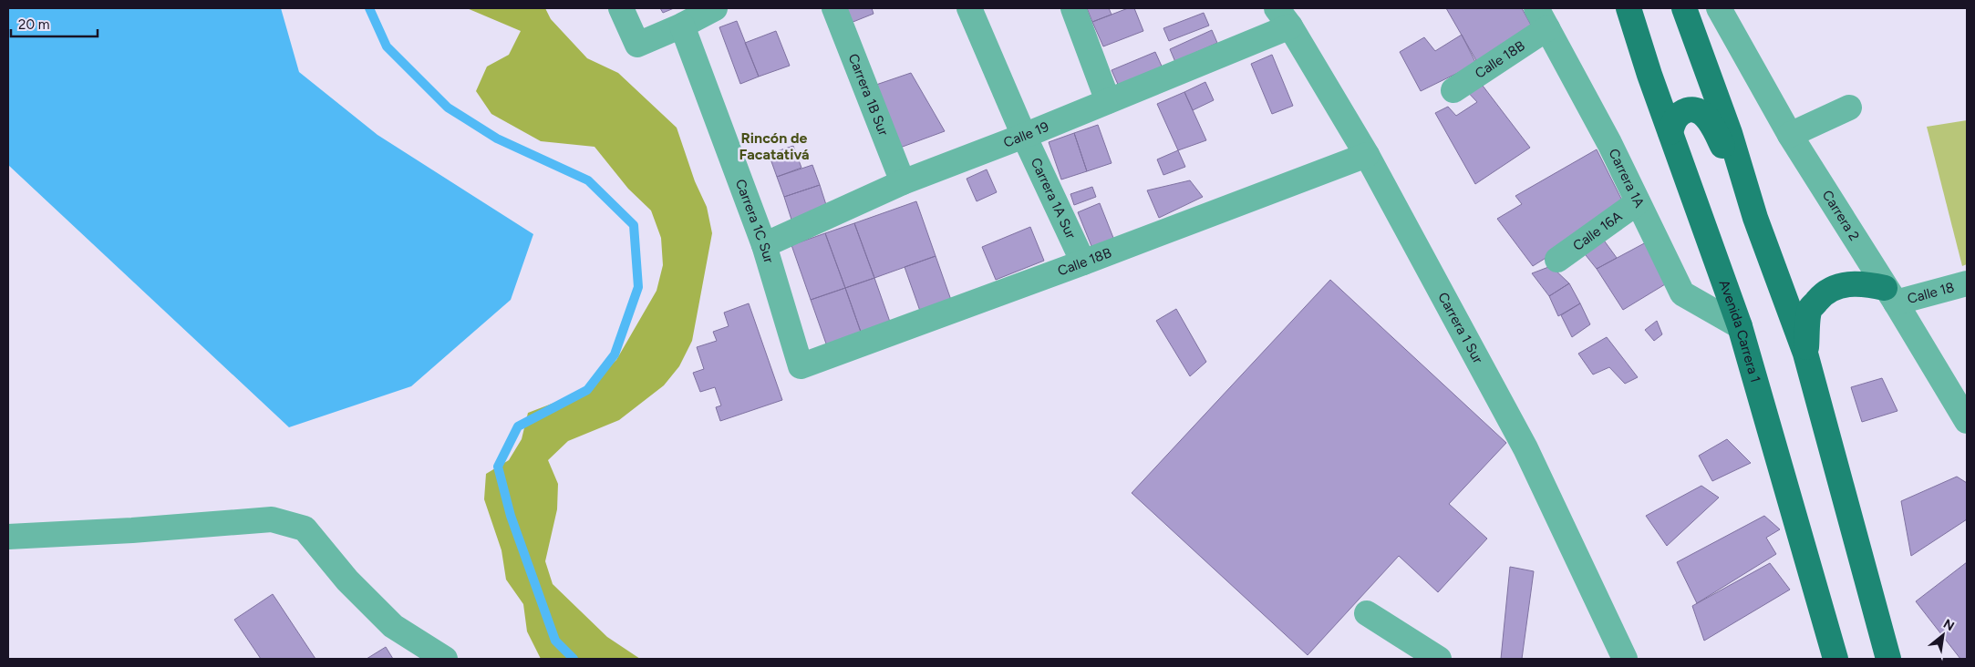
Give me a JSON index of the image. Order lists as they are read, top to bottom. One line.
{"streets":{"main road":["Avenida Carrera 1"],"street":["Calle 18B","Carrera 1B Sur","Calle 19","Carrera 1A","Carrera 1A Sur","Carrera 2","Carrera 1C Sur","Calle 16A","Calle 18","Carrera 1 Sur"]},"crossings":[["Calle 18B","Carrera 1A"],["Calle 18B","Carrera 1A Sur"],["Calle 18B","Carrera 1C Sur"],["Calle 18B","Carrera 1 Sur"],["Carrera 1B Sur","Calle 19"],["Calle 19","Carrera 1A Sur"],["Calle 19","Carrera 1C Sur"],["Calle 19","Carrera 1 Sur"],["Carrera 1A","Calle 16A"],["Carrera 1A","Avenida Carrera 1"],["Carrera 2","Calle 18"]],"districts":["Rincón de Facatativá"],"scale_bar":"20 m","north":"top right"}
